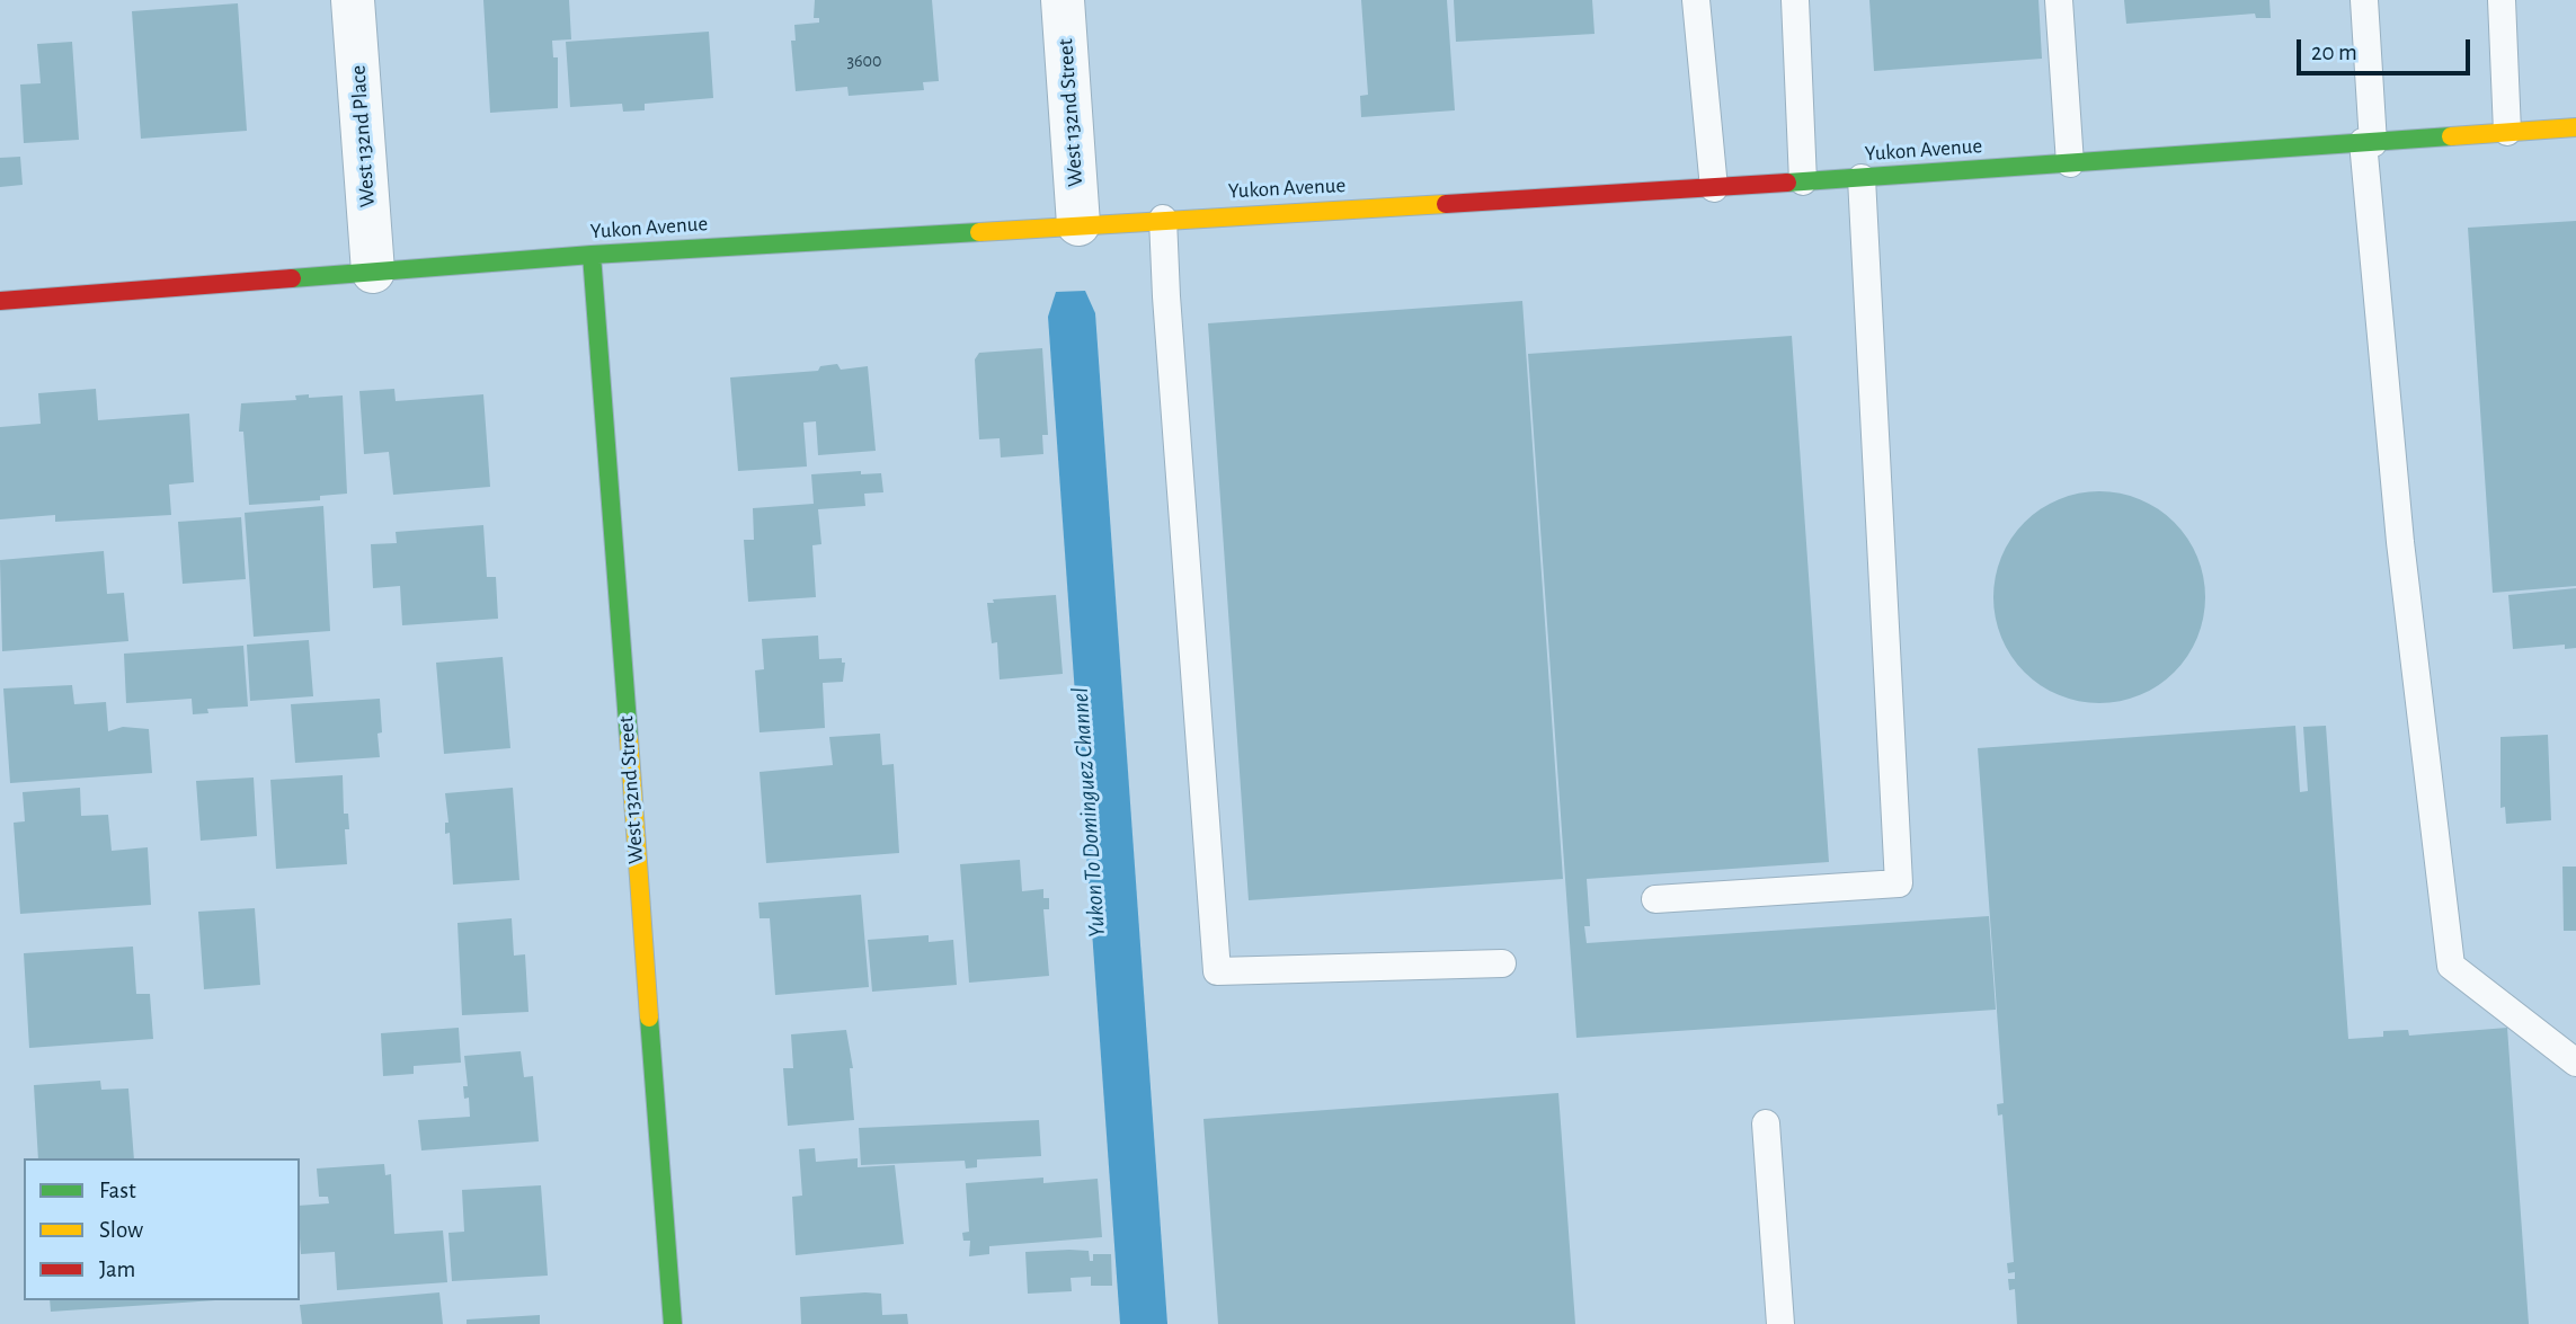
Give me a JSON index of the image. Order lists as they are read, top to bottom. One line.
{"streets":{"street":["West 132nd Street","West 132nd Place","Yukon Avenue"]},"crossings":[["West 132nd Street","Yukon Avenue"],["West 132nd Place","Yukon Avenue"]],"water":["Yukon To Dominguez Channel"],"house_numbers":["3600"],"legend":["Fast","Slow","Jam"],"scale_bar":"20 m"}
